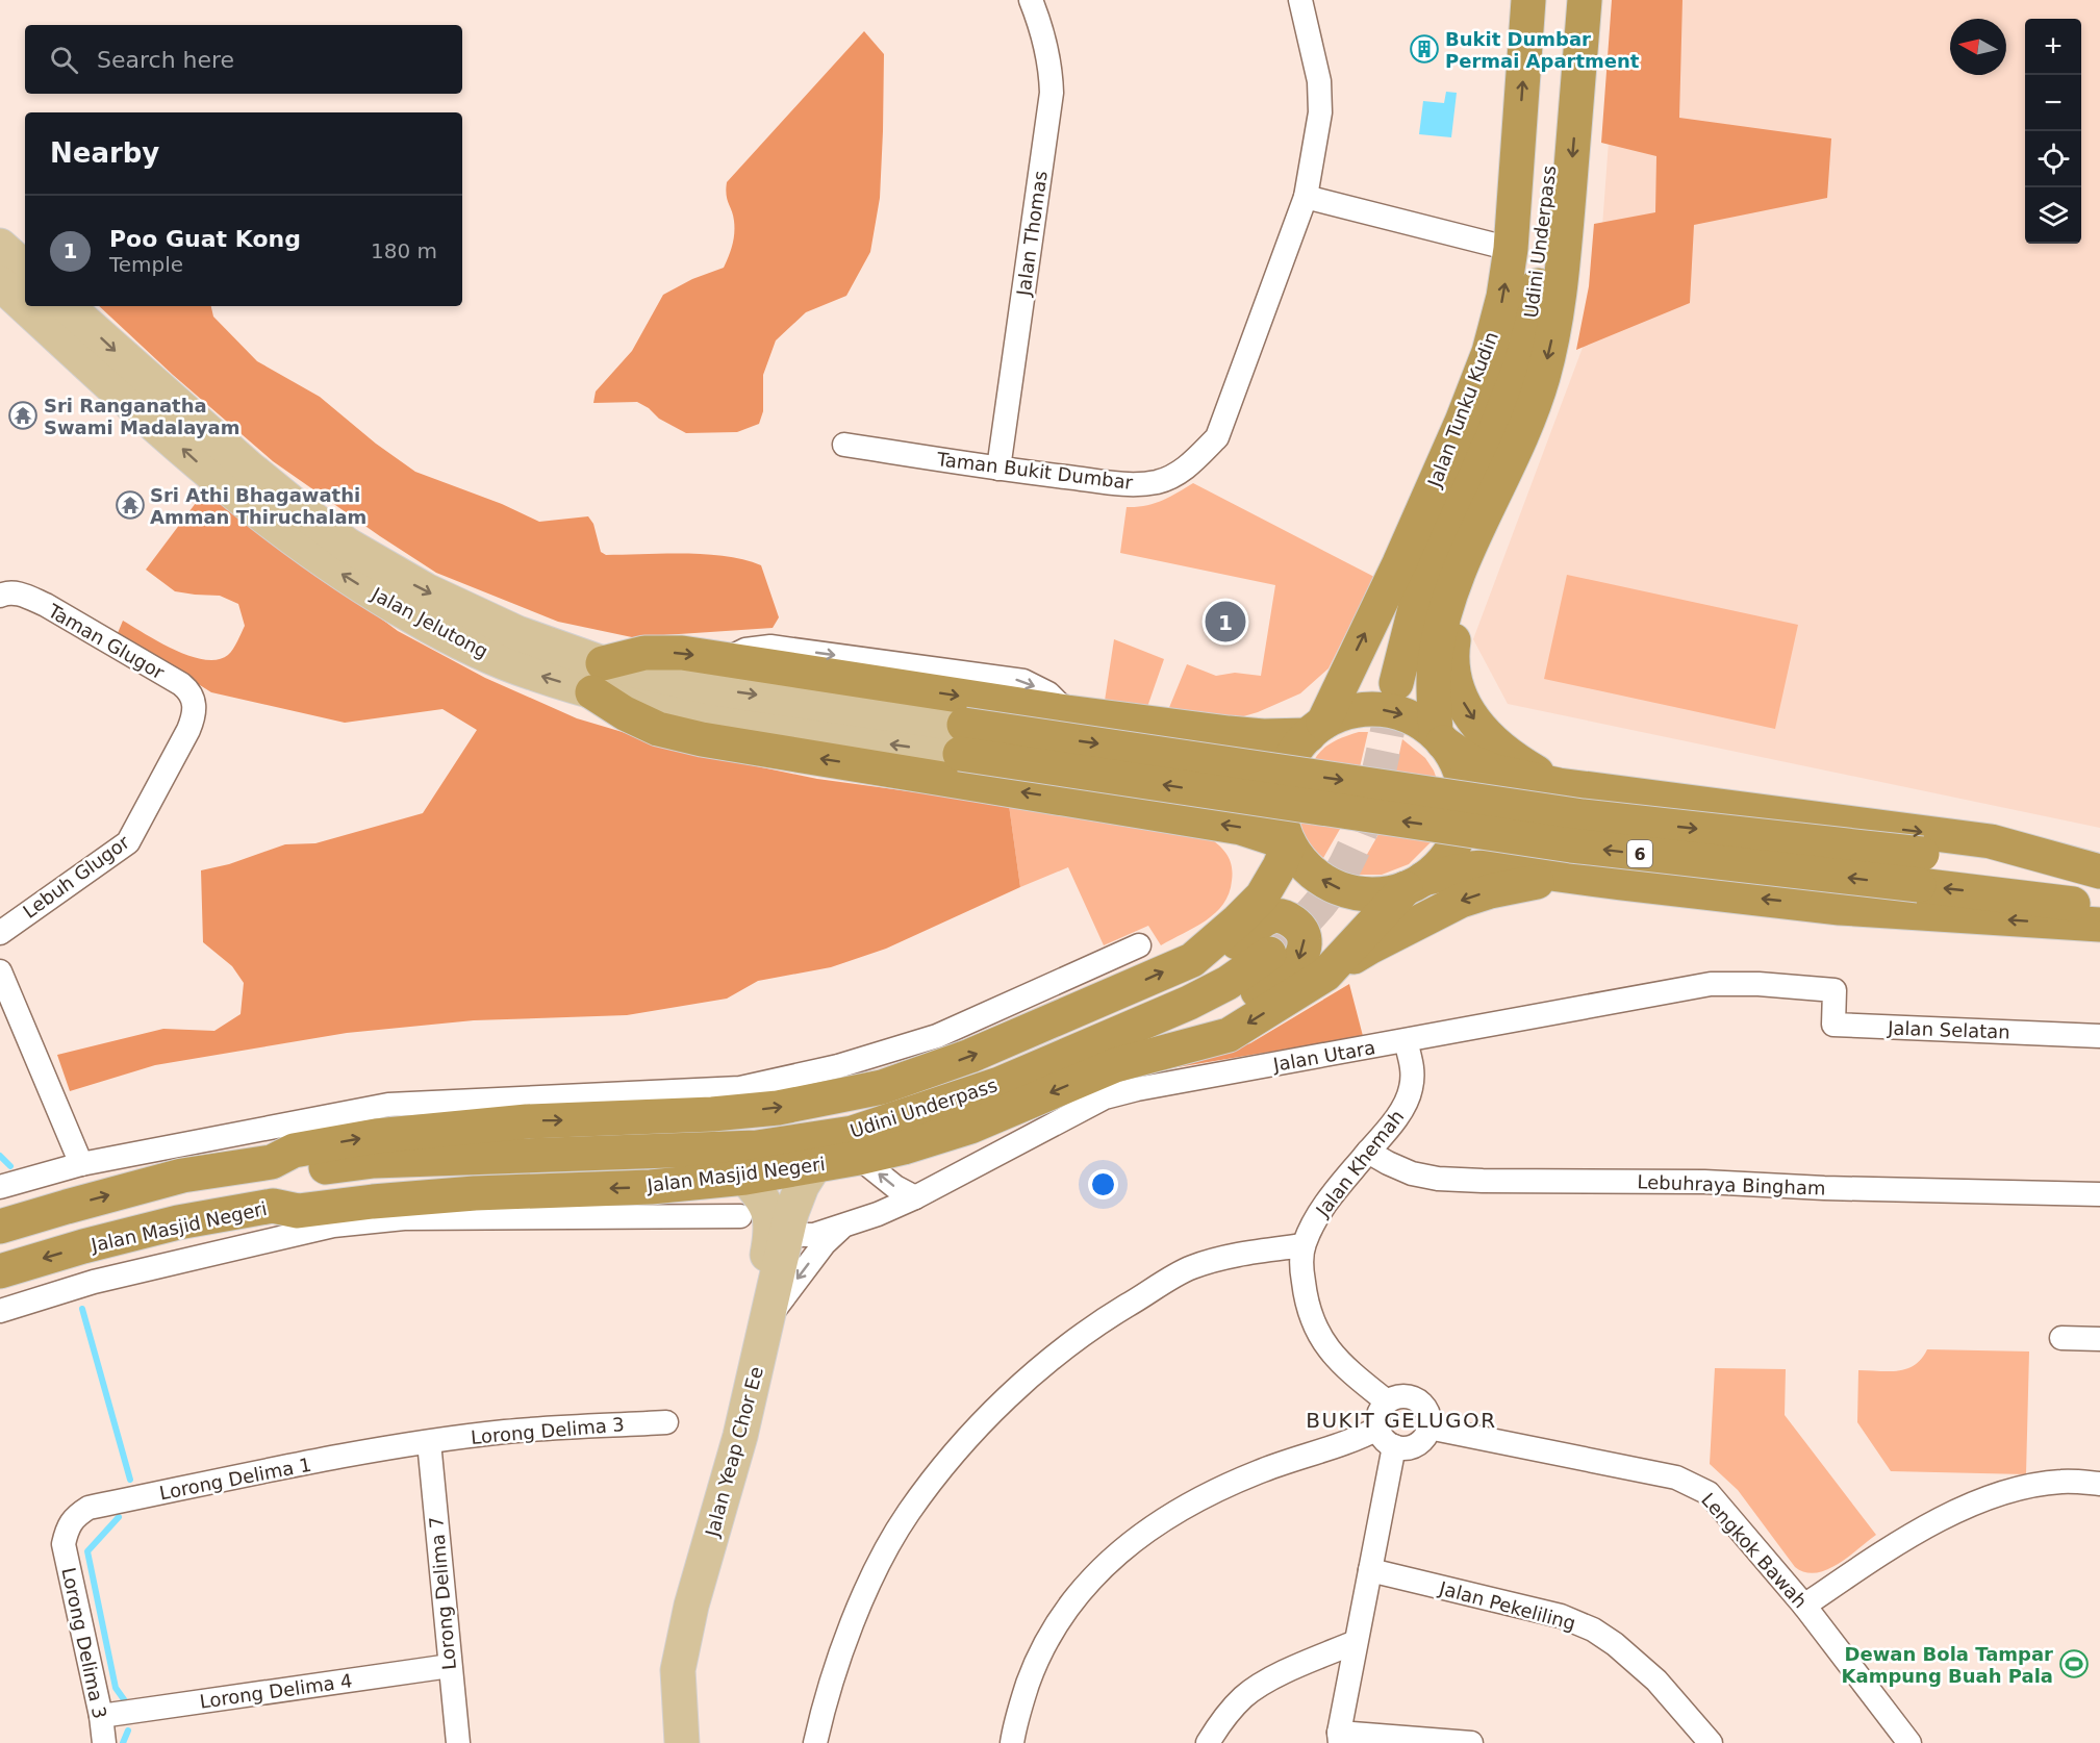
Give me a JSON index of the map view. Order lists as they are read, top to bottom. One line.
{"streets":{"highway":["Udini Underpass","Jalan Tunku Kudin","6","Jalan Masjid Negeri"],"main road":["Jalan Jelutong","Jalan Yeap Chor Ee"],"street":["Jalan Thomas","Taman Bukit Dumbar","Taman Glugor","Lebuh Glugor","Jalan Selatan","Jalan Utara","Jalan Khemah","Lebuhraya Bingham","Lorong Delima 3","Lorong Delima 1","Lengkok Bawah","Lorong Delima 7","Jalan Pekeliling","Lorong Delima 4"]},"crossings":[["Jalan Thomas","Taman Bukit Dumbar"],["Udini Underpass","Jalan Masjid Negeri"],["Jalan Tunku Kudin","Jalan Masjid Negeri"],["Jalan Jelutong","6"],["Taman Glugor","Lebuh Glugor"],["Jalan Selatan","Jalan Utara"],["Jalan Utara","Jalan Khemah"],["Jalan Utara","Jalan Yeap Chor Ee"],["Jalan Khemah","Lebuhraya Bingham"],["Jalan Khemah","Lengkok Bawah"],["Jalan Masjid Negeri","Jalan Yeap Chor Ee"],["Lorong Delima 3","Lorong Delima 1"],["Lorong Delima 3","Lorong Delima 7"],["Lorong Delima 3","Lorong Delima 4"],["Lorong Delima 1","Lorong Delima 7"],["Lorong Delima 7","Lorong Delima 4"]],"districts":["BUKIT GELUGOR"],"places":{"building":["Bukit Dumbar Permai Apartment"],"temple":["Sri Ranganatha Swami Madalayam","Sri Athi Bhagawathi Amman Thiruchalam"],"sports":["Dewan Bola Tampar Kampung Buah Pala"]},"north":"left","page":{"map_buttons":["+","−"],"search":"Search here","heading":"Nearby","list":[{"mark":"1","name":"Poo Guat Kong","note":"Temple","value":"180 m"}],"pins":"1"}}
